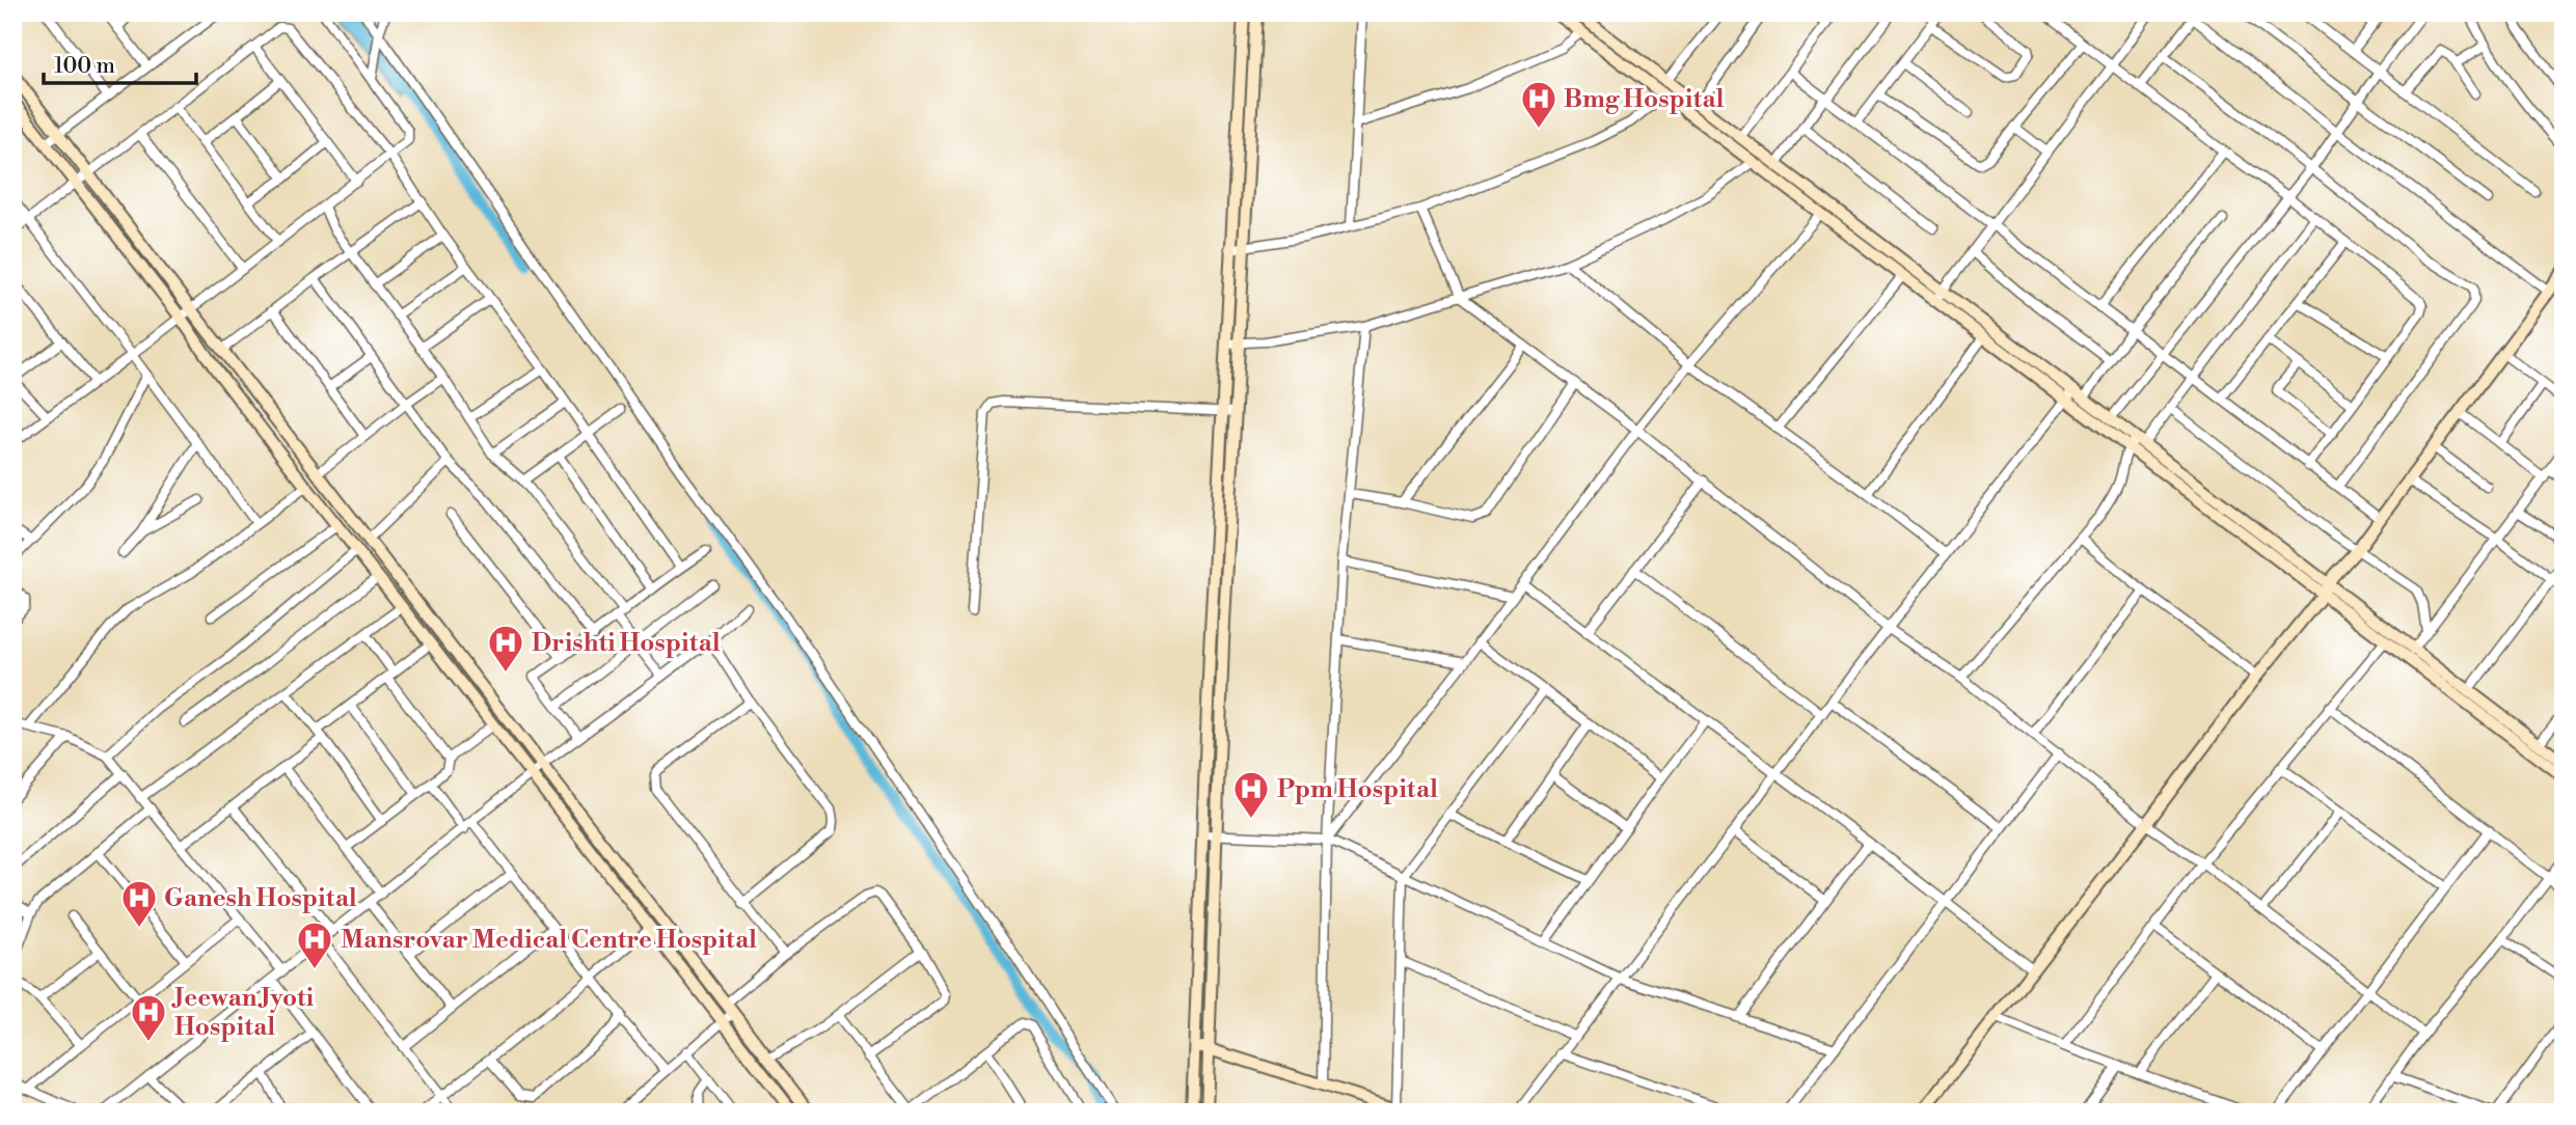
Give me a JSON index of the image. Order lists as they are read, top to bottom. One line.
{"places":{"hospital":["Bmg Hospital","Drishti Hospital","Ppm Hospital","Ganesh Hospital","Mansrovar Medical Centre Hospital","Jeewan Jyoti Hospital"]},"scale_bar":"100 m"}
